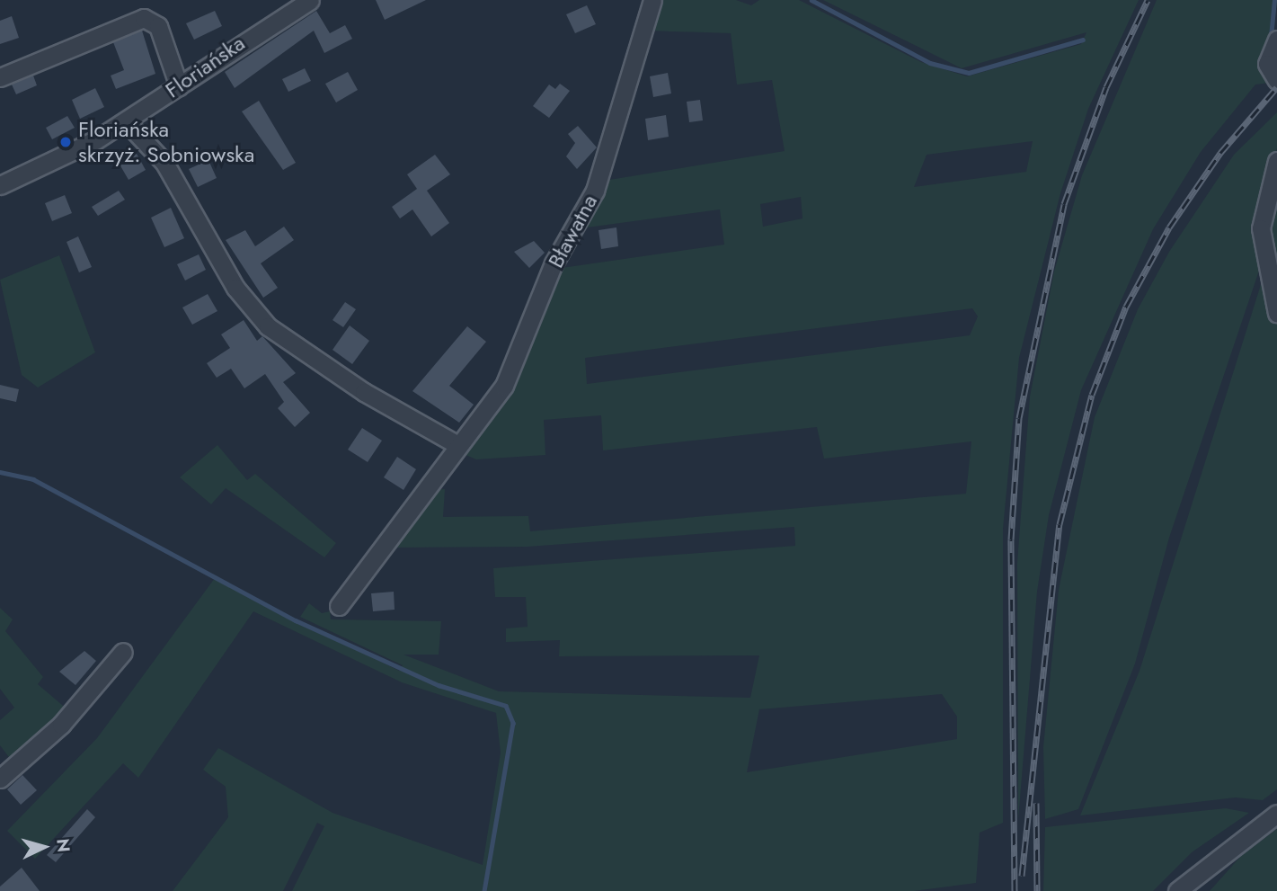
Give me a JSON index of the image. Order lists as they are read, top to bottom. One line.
{"streets":{"street":["Floriańska","Bławatna"]},"places":["Floriańska skrzyż. Sobniowska"],"north":"right"}
